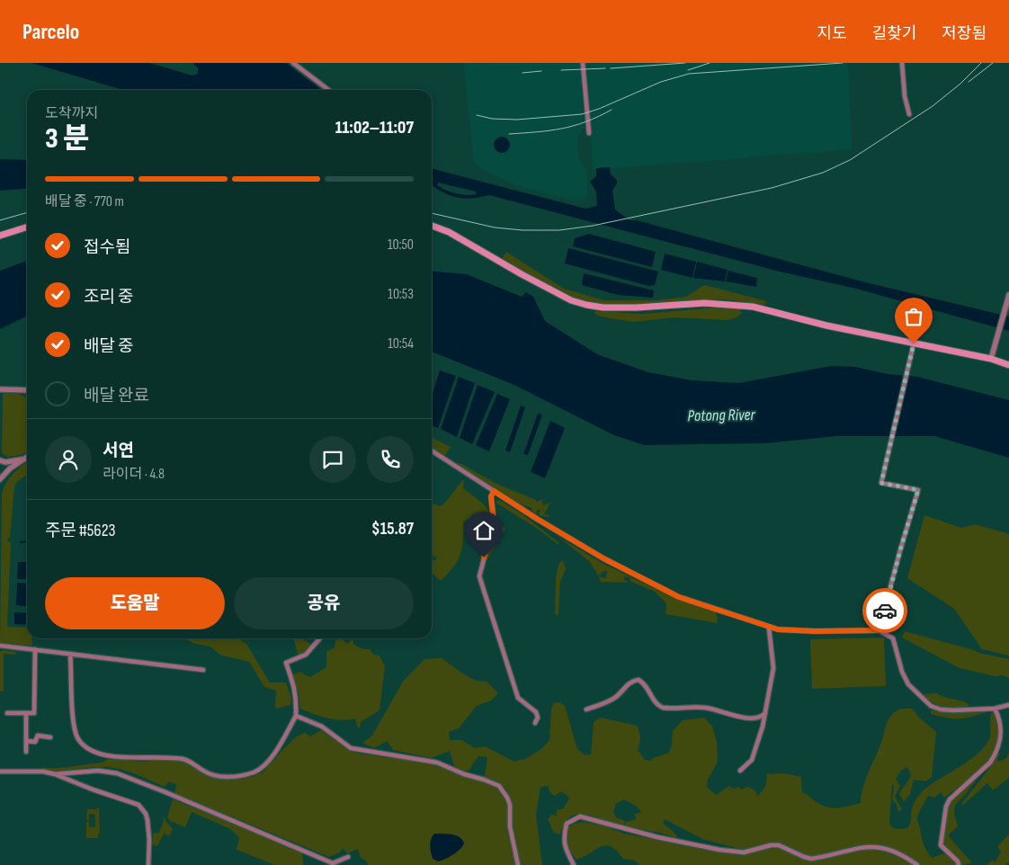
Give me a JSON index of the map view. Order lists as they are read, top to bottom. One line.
{"water":["Potong River"],"page":{"header":"Parcelo","nav":["지도","길찾기","저장됨"],"heading":["3 분","도착까지","11:02–11:07"],"panel":["서연","라이더 · 4.8","주문 #5623","$15.87"],"bar":"배달 중 · 770 m","list":[["접수됨","10:50"],["조리 중","10:53"],["배달 중","10:54"],"배달 완료"],"buttons":["도움말","공유"]}}
